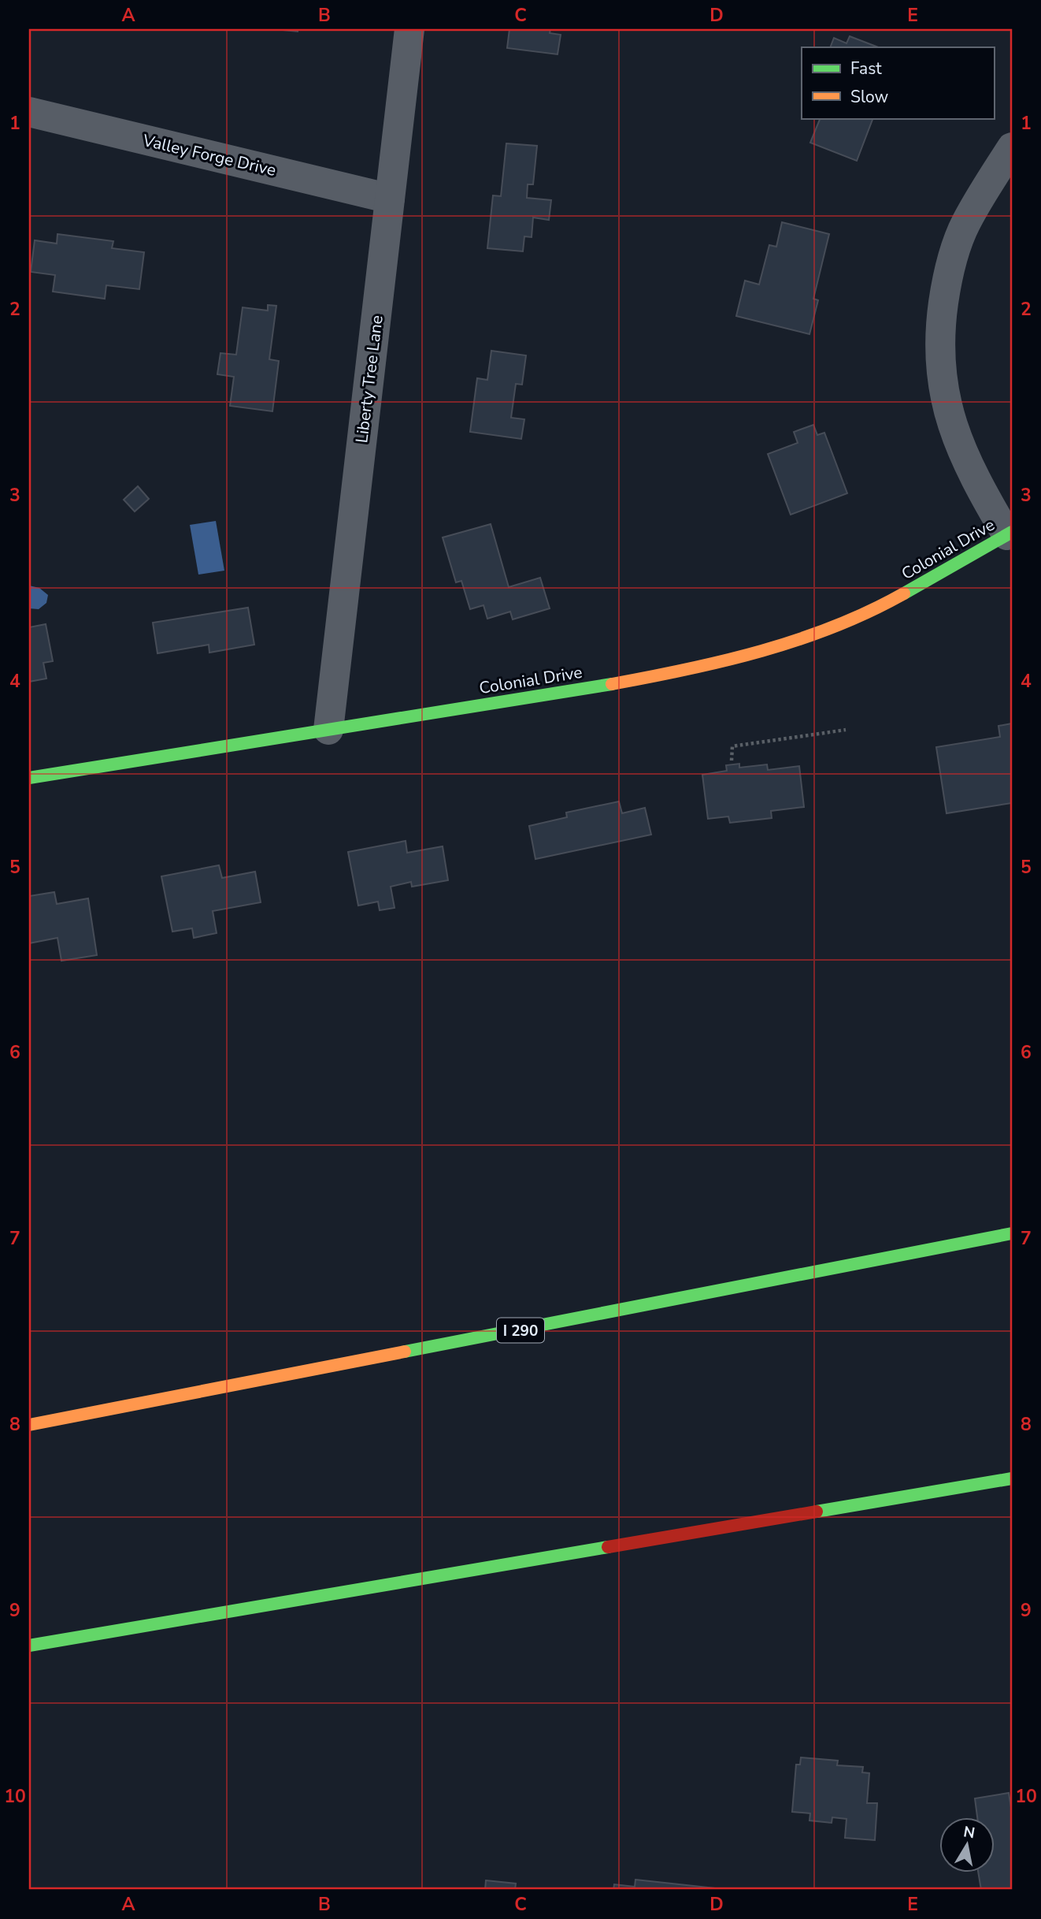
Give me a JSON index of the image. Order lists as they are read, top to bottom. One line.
{"streets":{"main road":["Colonial Drive","I 290"],"street":["Valley Forge Drive","Liberty Tree Lane"]},"crossings":[["Valley Forge Drive","Liberty Tree Lane"],["Liberty Tree Lane","Colonial Drive"]],"legend":["Fast","Slow"],"north":"top","grid":{"columns":["A","B","C","D","E"],"rows":["1","2","3","4","5","6","7","8","9","10"]}}
